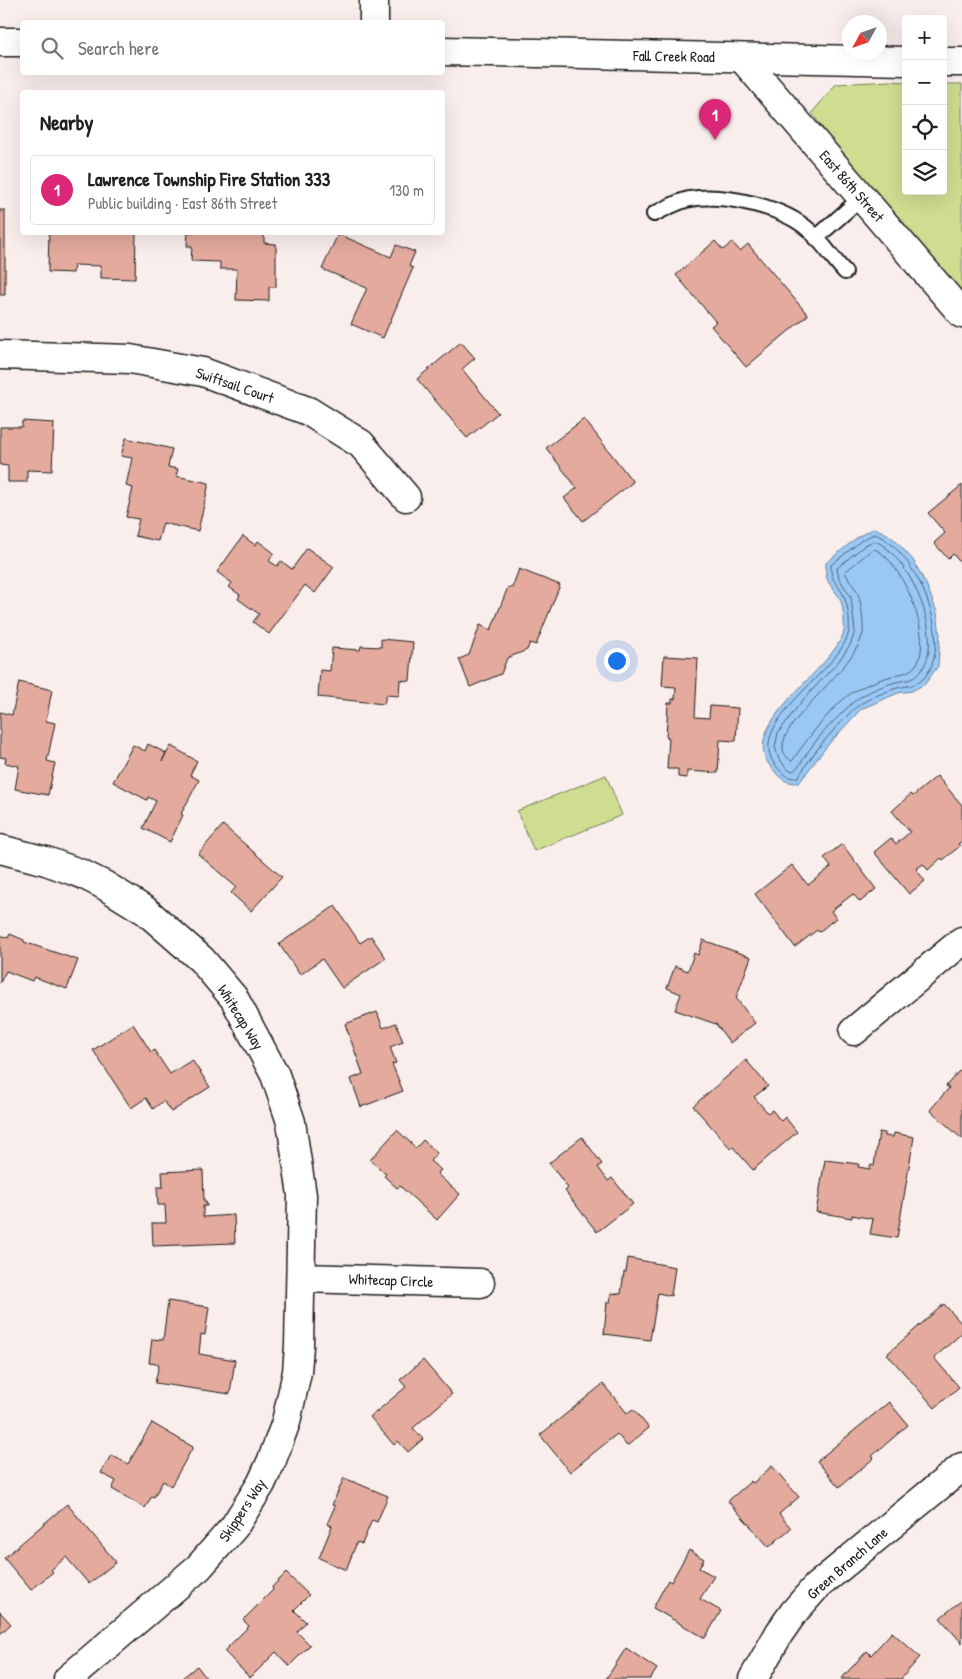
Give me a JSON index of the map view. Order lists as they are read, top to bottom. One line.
{"streets":{"street":["Fall Creek Road","East 86th Street","Swiftsail Court","Whitecap Way","Whitecap Circle","Skippers Way","Green Branch Lane"]},"crossings":[["Fall Creek Road","East 86th Street"],["Whitecap Way","Whitecap Circle"],["Whitecap Way","Skippers Way"],["Whitecap Circle","Skippers Way"]],"north":"bottom left","page":{"map_buttons":["+","−"],"search":"Search here","heading":"Nearby","pins":"1","list":[{"mark":"1","name":"Lawrence Township Fire Station 333","note":"Public building · East 86th Street","value":"130 m"}]}}
